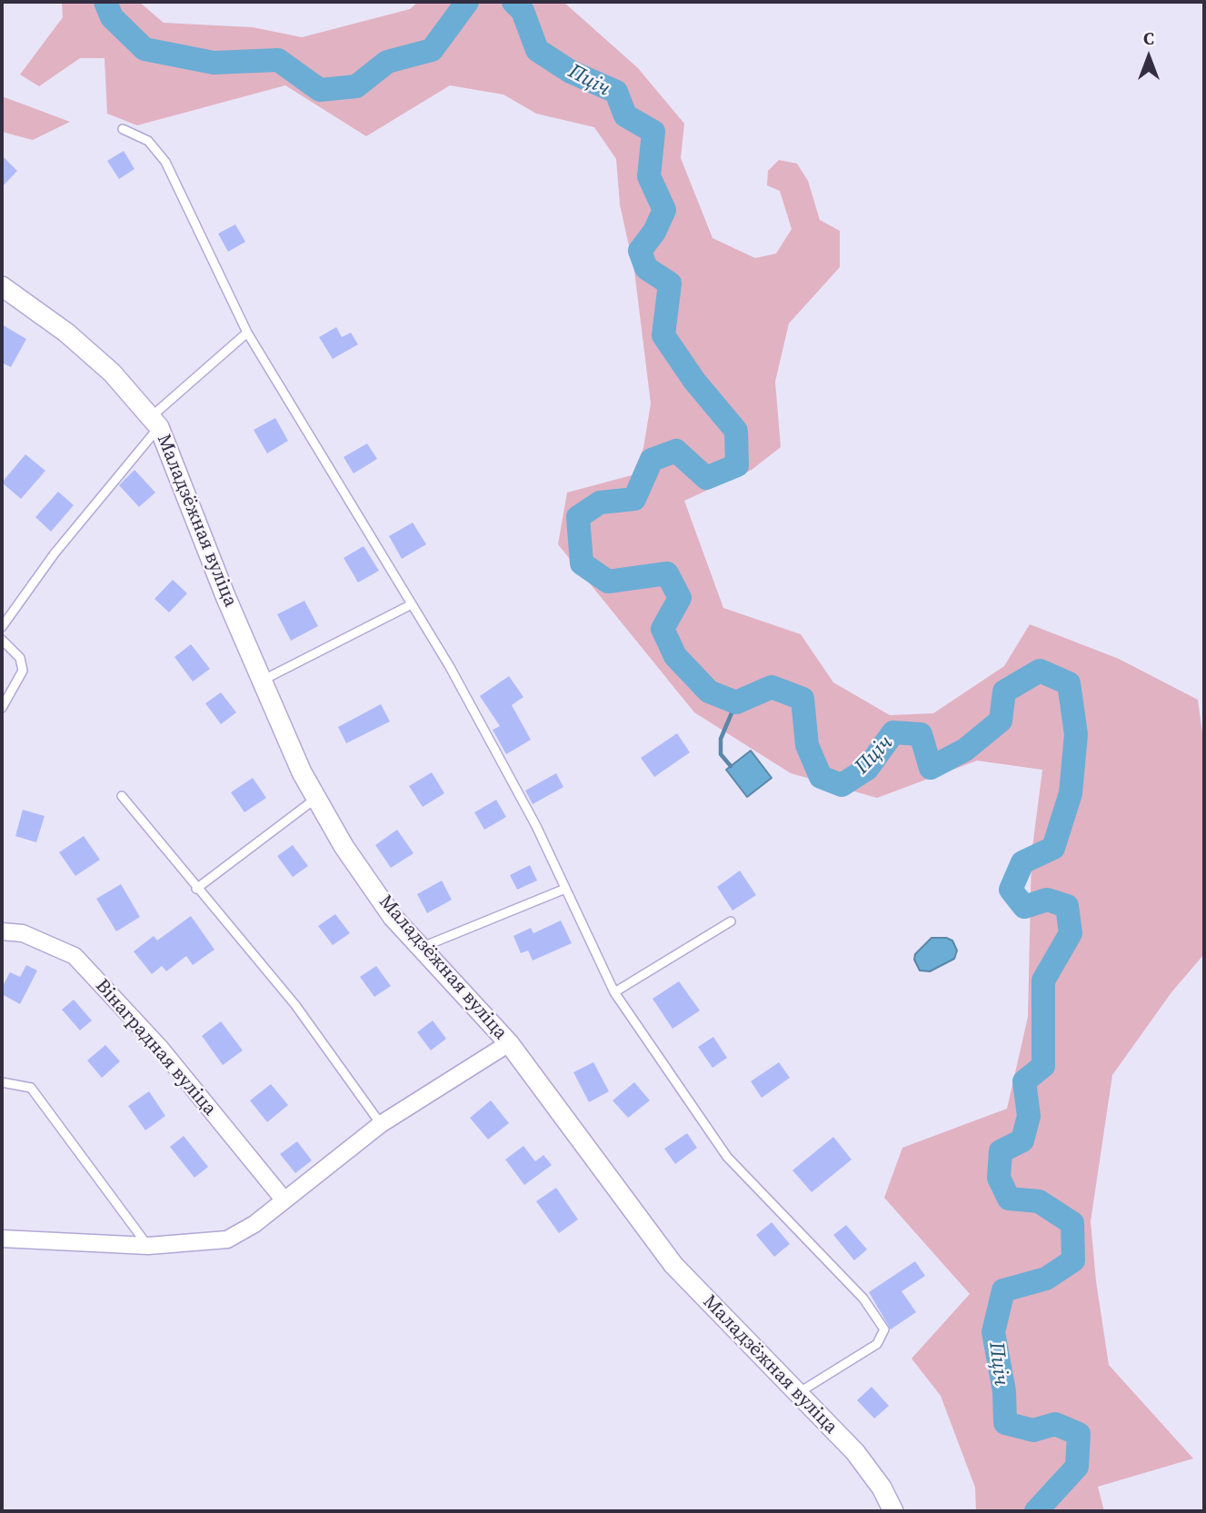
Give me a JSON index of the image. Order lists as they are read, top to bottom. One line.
{"streets":{"street":["Маладзёжная вуліца","Вінаградная вуліца"]},"water":["Пціч"],"north":"top"}
